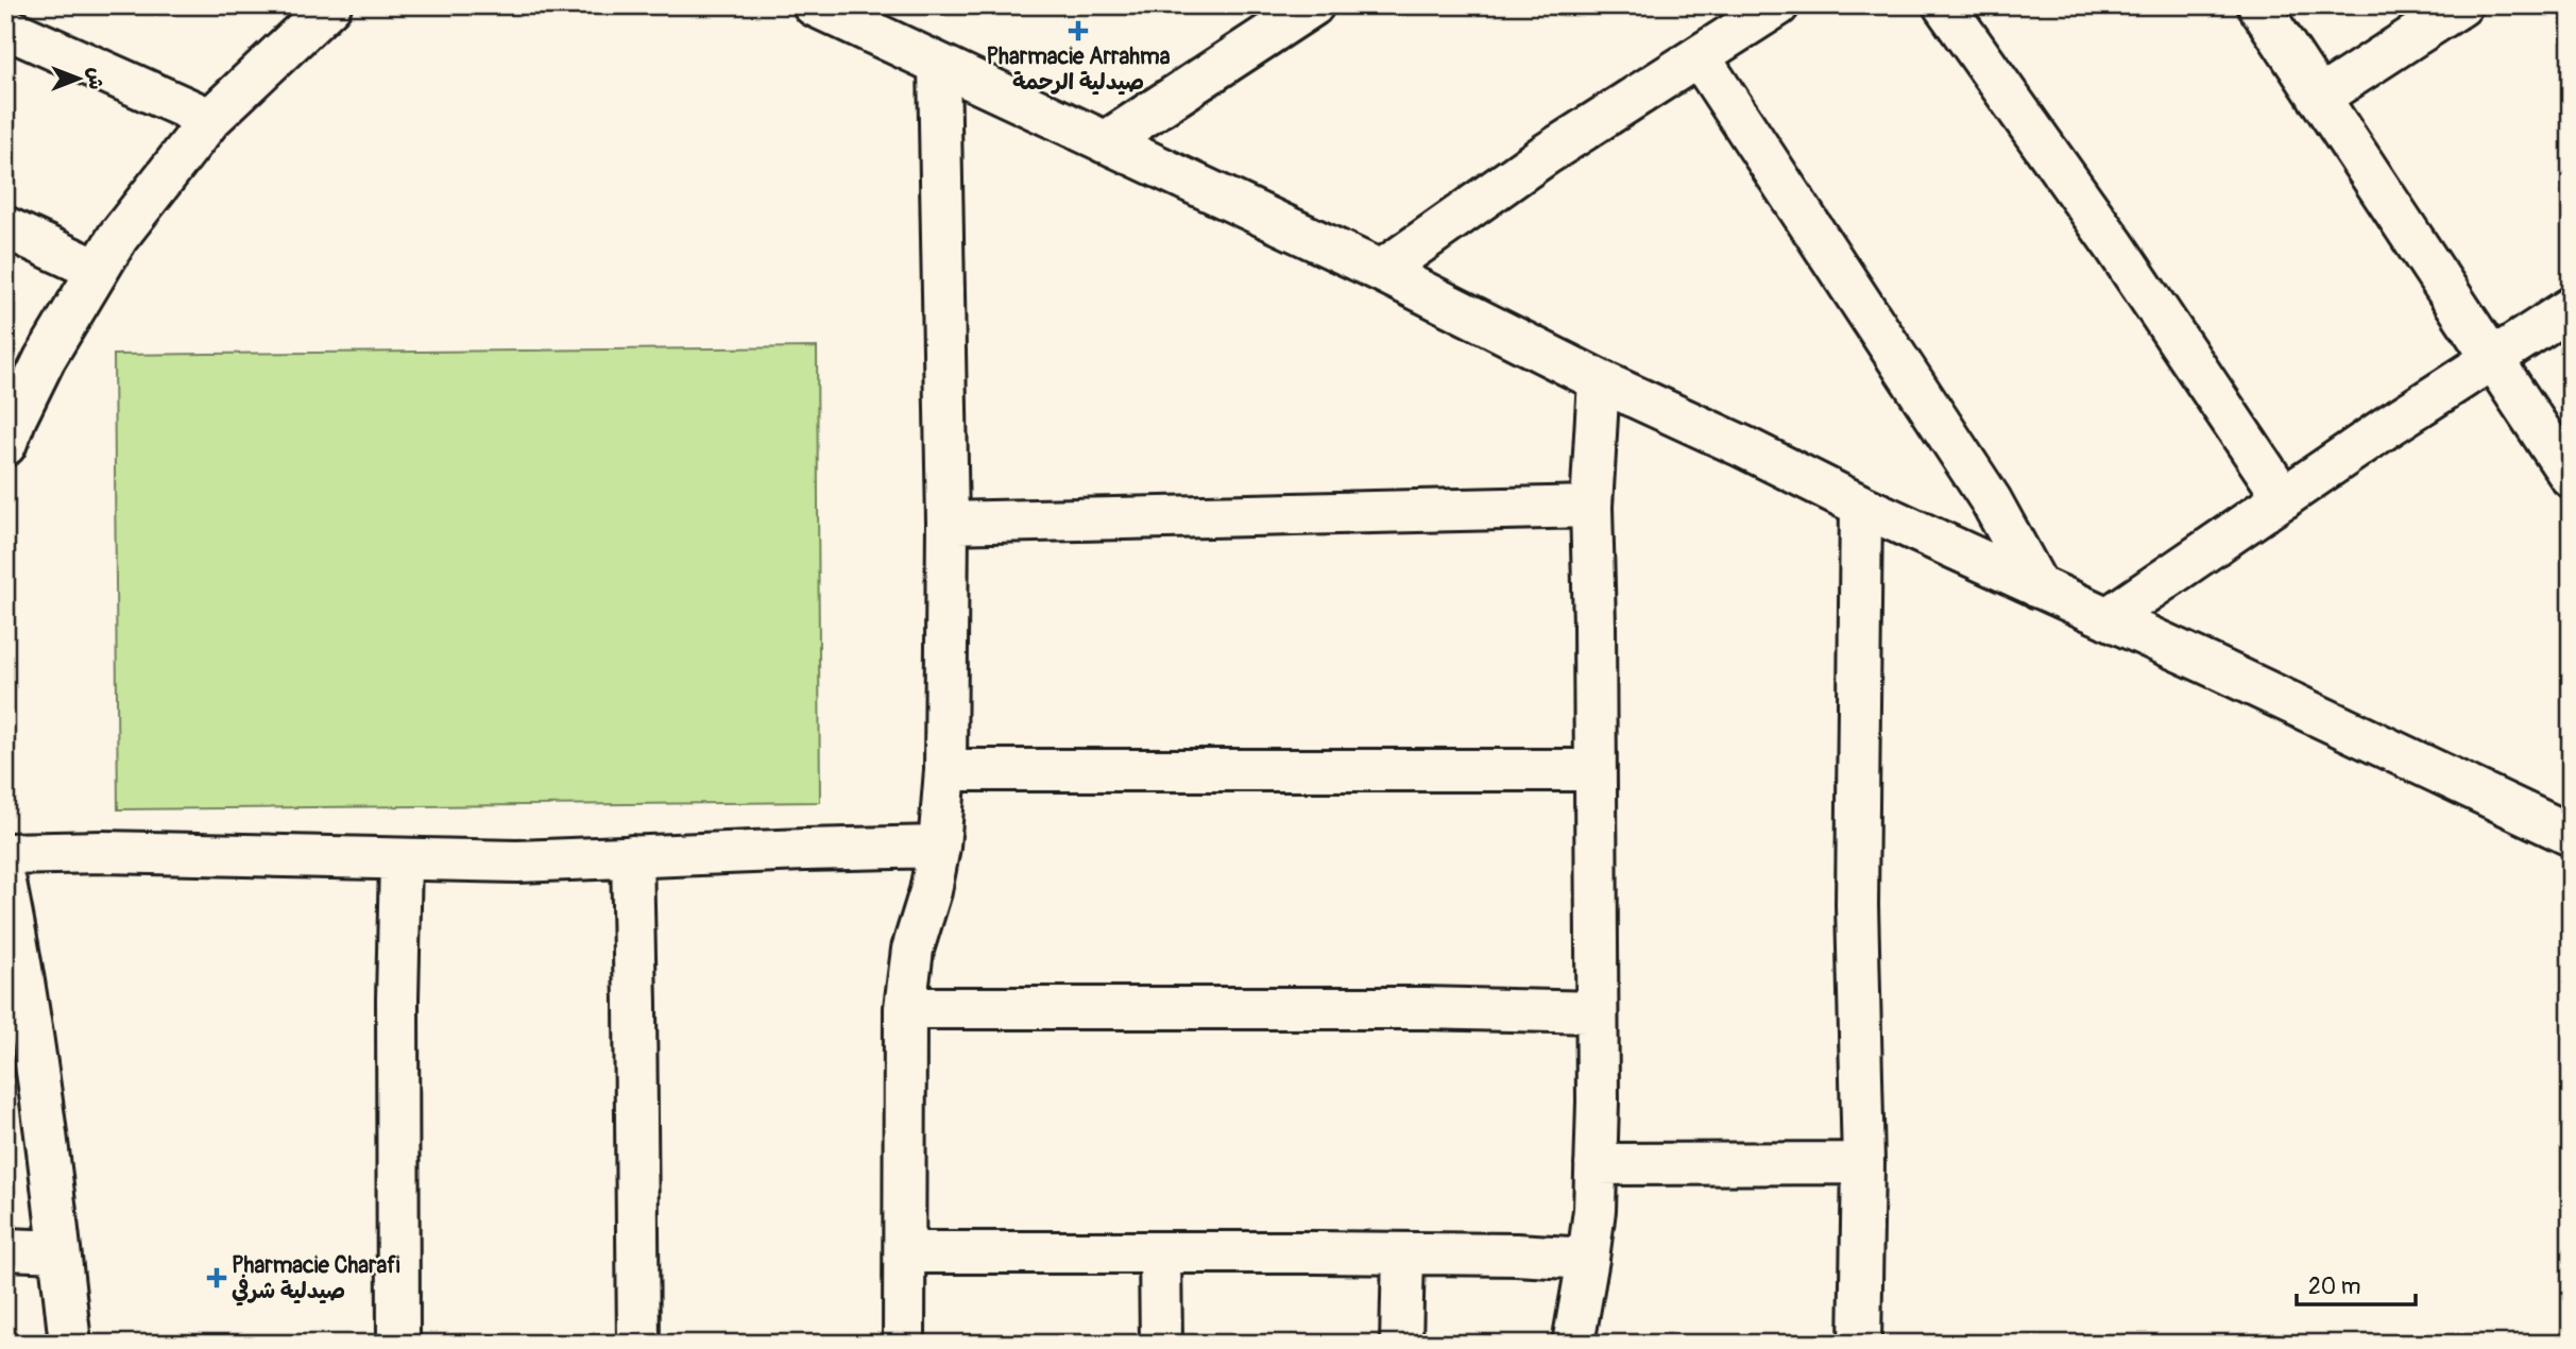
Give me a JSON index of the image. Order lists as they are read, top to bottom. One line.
{"places":{"health":["Pharmacie Arrahma صيدلية الرحمة","Pharmacie Charafi صيدلية شرفي"]},"scale_bar":"20 m","north":"right"}
